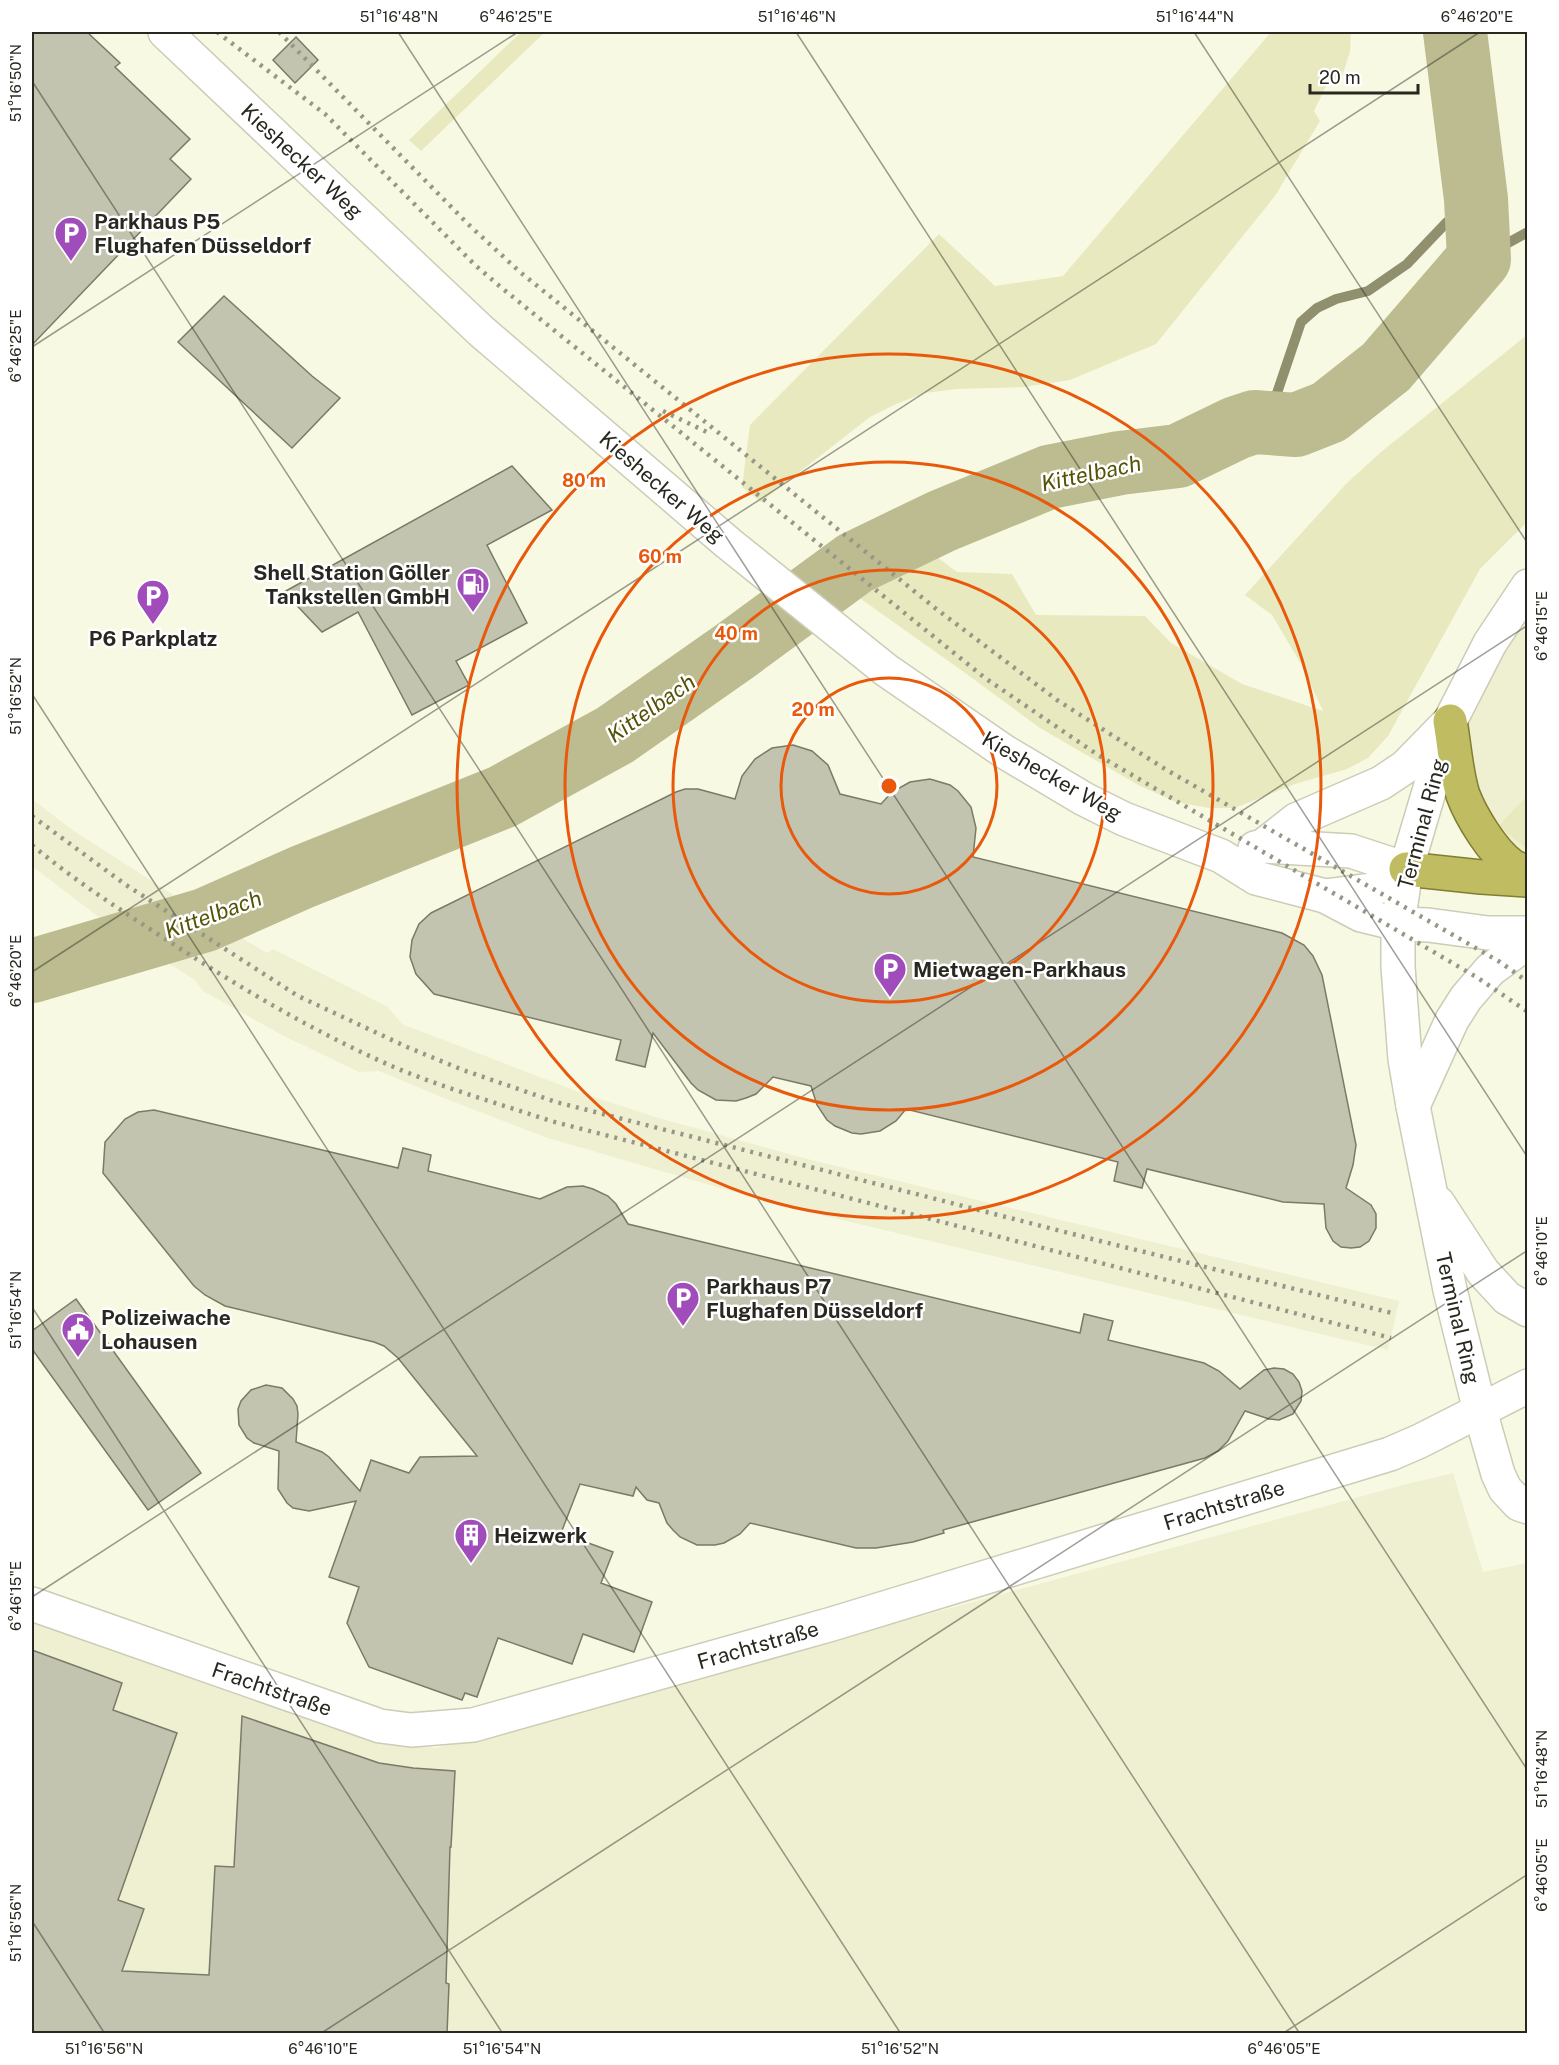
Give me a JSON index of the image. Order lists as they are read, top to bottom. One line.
{"streets":{"street":["Kieshecker Weg","Terminal Ring","Frachtstraße"]},"crossings":[["Kieshecker Weg","Terminal Ring"],["Terminal Ring","Frachtstraße"]],"water":["Kittelbach"],"places":{"parking":["Parkhaus P5 Flughafen Düsseldorf","P6 Parkplatz","Mietwagen-Parkhaus","Parkhaus P7 Flughafen Düsseldorf"],"fuel station":["Shell Station Göller Tankstellen GmbH"],"public building":["Polizeiwache Lohausen"],"building":["Heizwerk"]},"scale_bar":"20 m","coordinates":["51°16'48\"N","6°46'25\"E","51°16'46\"N","51°16'44\"N","6°46'20\"E","51°16'50\"N","6°46'15\"E","51°16'52\"N","6°46'10\"E","51°16'54\"N","6°46'05\"E","51°16'56\"N"],"rings":["80 m","60 m","40 m","20 m"]}
